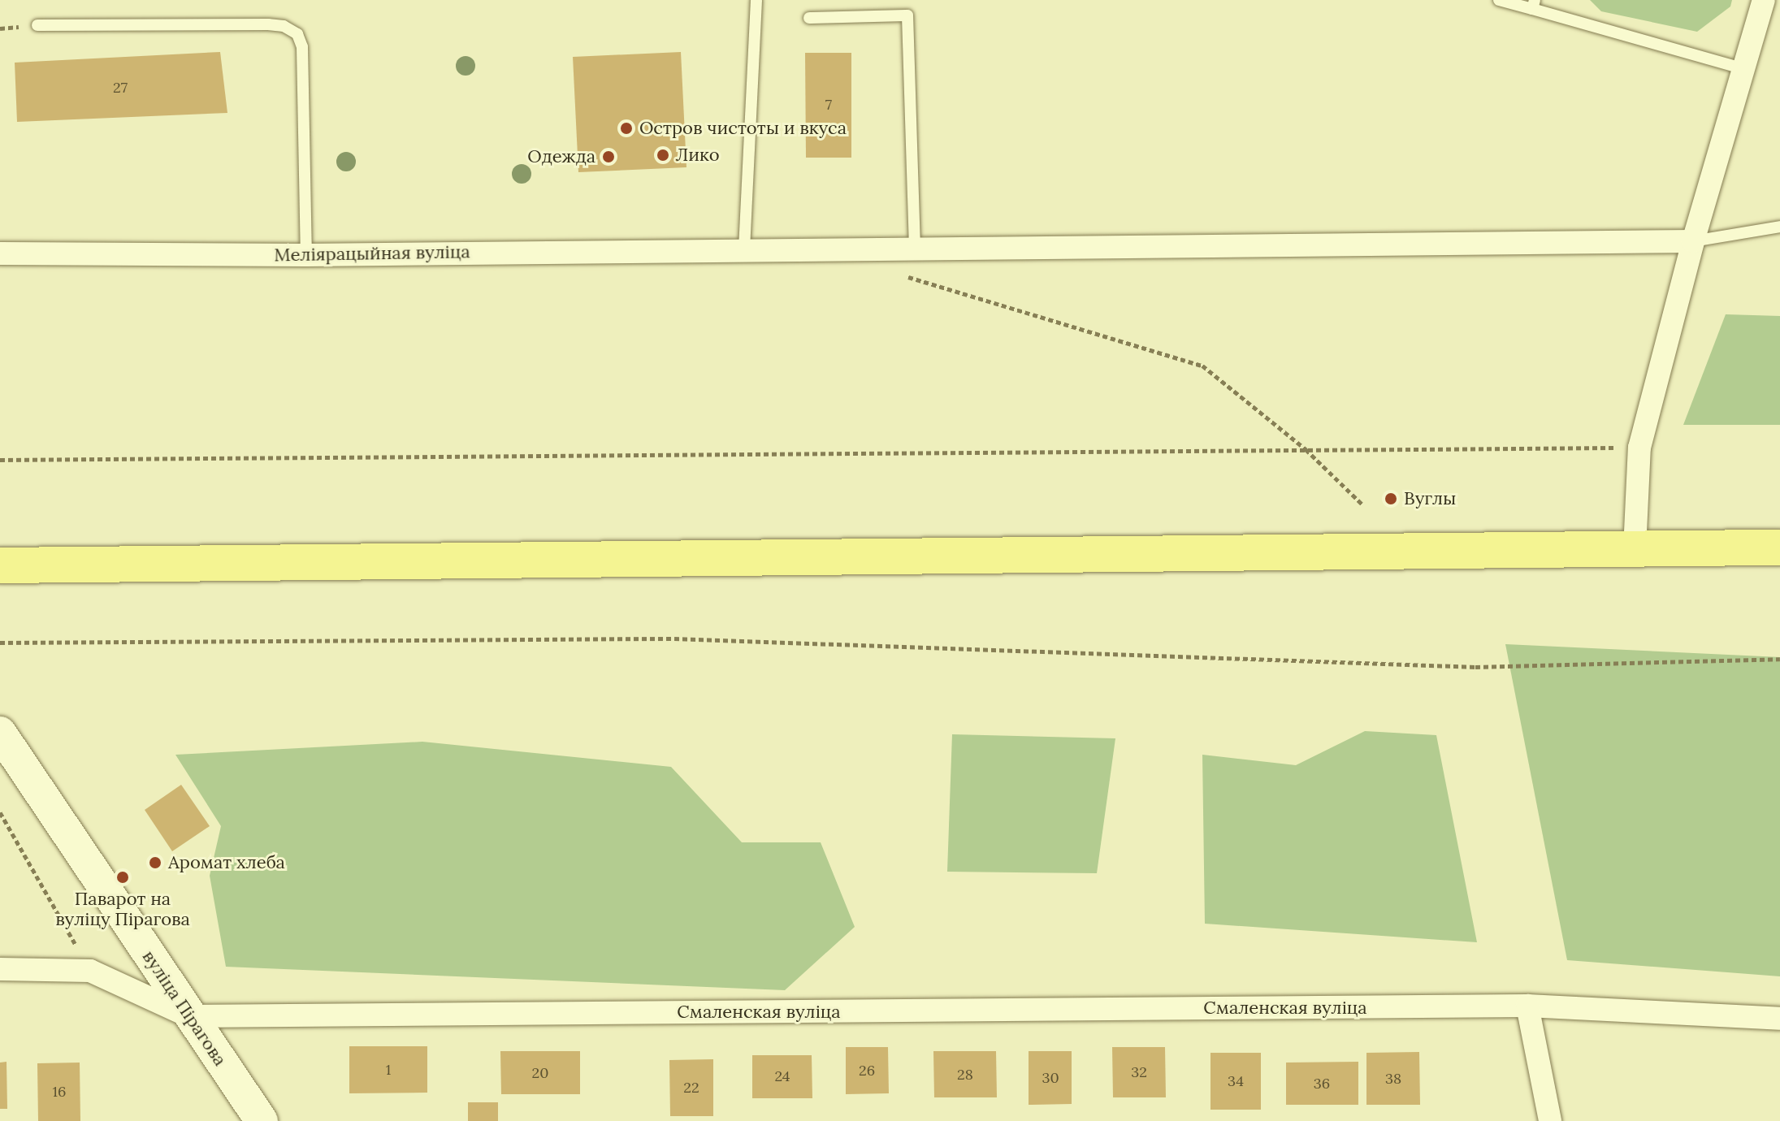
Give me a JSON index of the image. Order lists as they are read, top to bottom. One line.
{"streets":{"main road":["вуліца Пірагова"],"street":["Меліярацыйная вуліца","Смаленская вуліца"]},"crossings":[["вуліца Пірагова","Смаленская вуліца"]],"places":["Остров чистоты и вкуса","Лико","Одежда","Вуглы","Аромат хлеба","Паварот на вуліцу Пірагова"],"house_numbers":["27","7","1","26","32","20","28","24","30","38","34","36","22","16"]}
